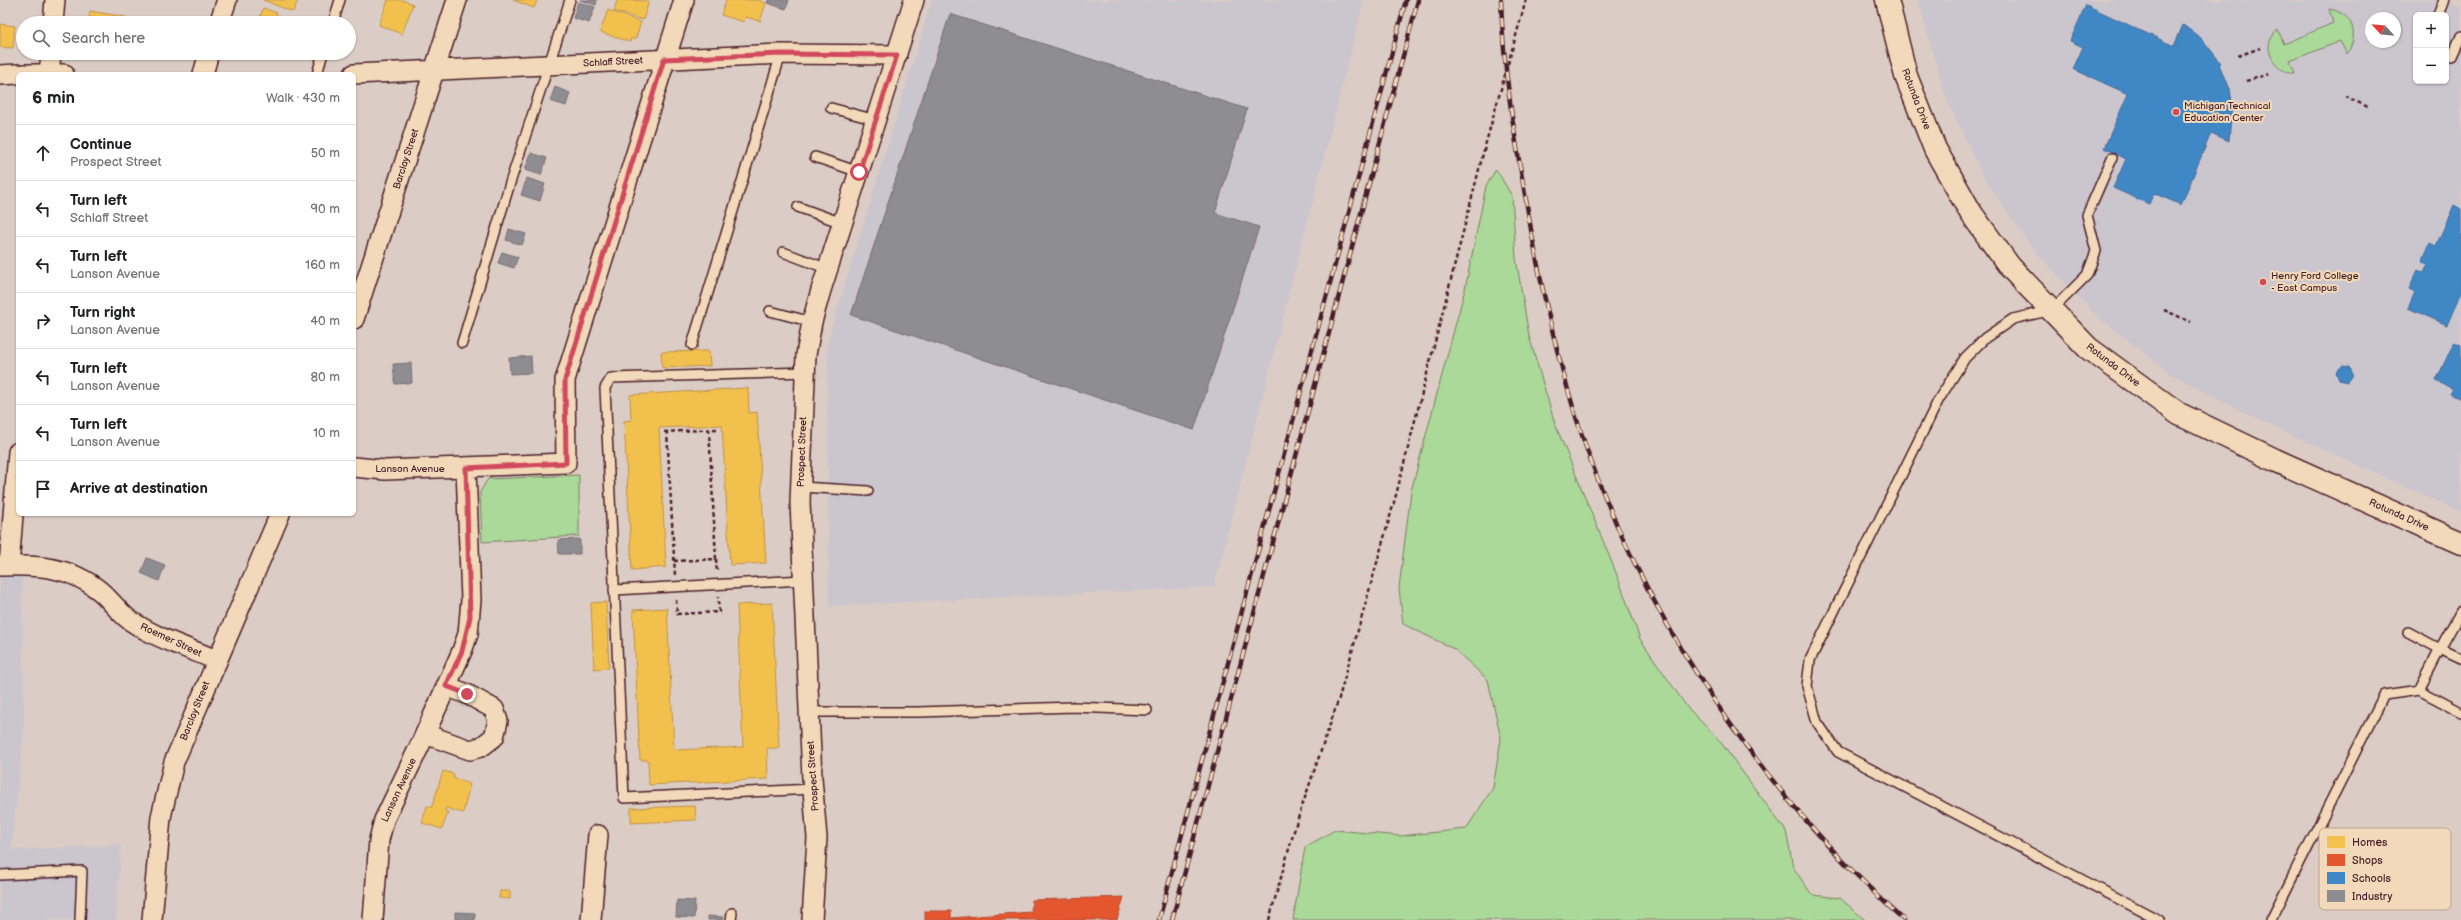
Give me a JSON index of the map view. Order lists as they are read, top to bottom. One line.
{"streets":{"main road":["Rotunda Drive"],"street":["Schlaff Street","Barclay Street","Prospect Street","Lanson Avenue","Roemer Street"]},"crossings":[["Schlaff Street","Barclay Street"],["Schlaff Street","Prospect Street"],["Schlaff Street","Lanson Avenue"],["Barclay Street","Roemer Street"]],"places":["Michigan Technical Education Center","Henry Ford College - East Campus"],"legend":["Homes","Shops","Schools","Industry"],"north":"top left","page":{"map_buttons":["+","−"],"search":"Search here","heading":["6 min","Walk · 430 m"],"list":[["Continue","Prospect Street","50 m"],["Turn left","Schlaff Street","90 m"],["Turn left","Lanson Avenue","160 m"],["Turn right","Lanson Avenue","40 m"],["Turn left","Lanson Avenue","80 m"],["Turn left","Lanson Avenue","10 m"],"Arrive at destination"]}}
